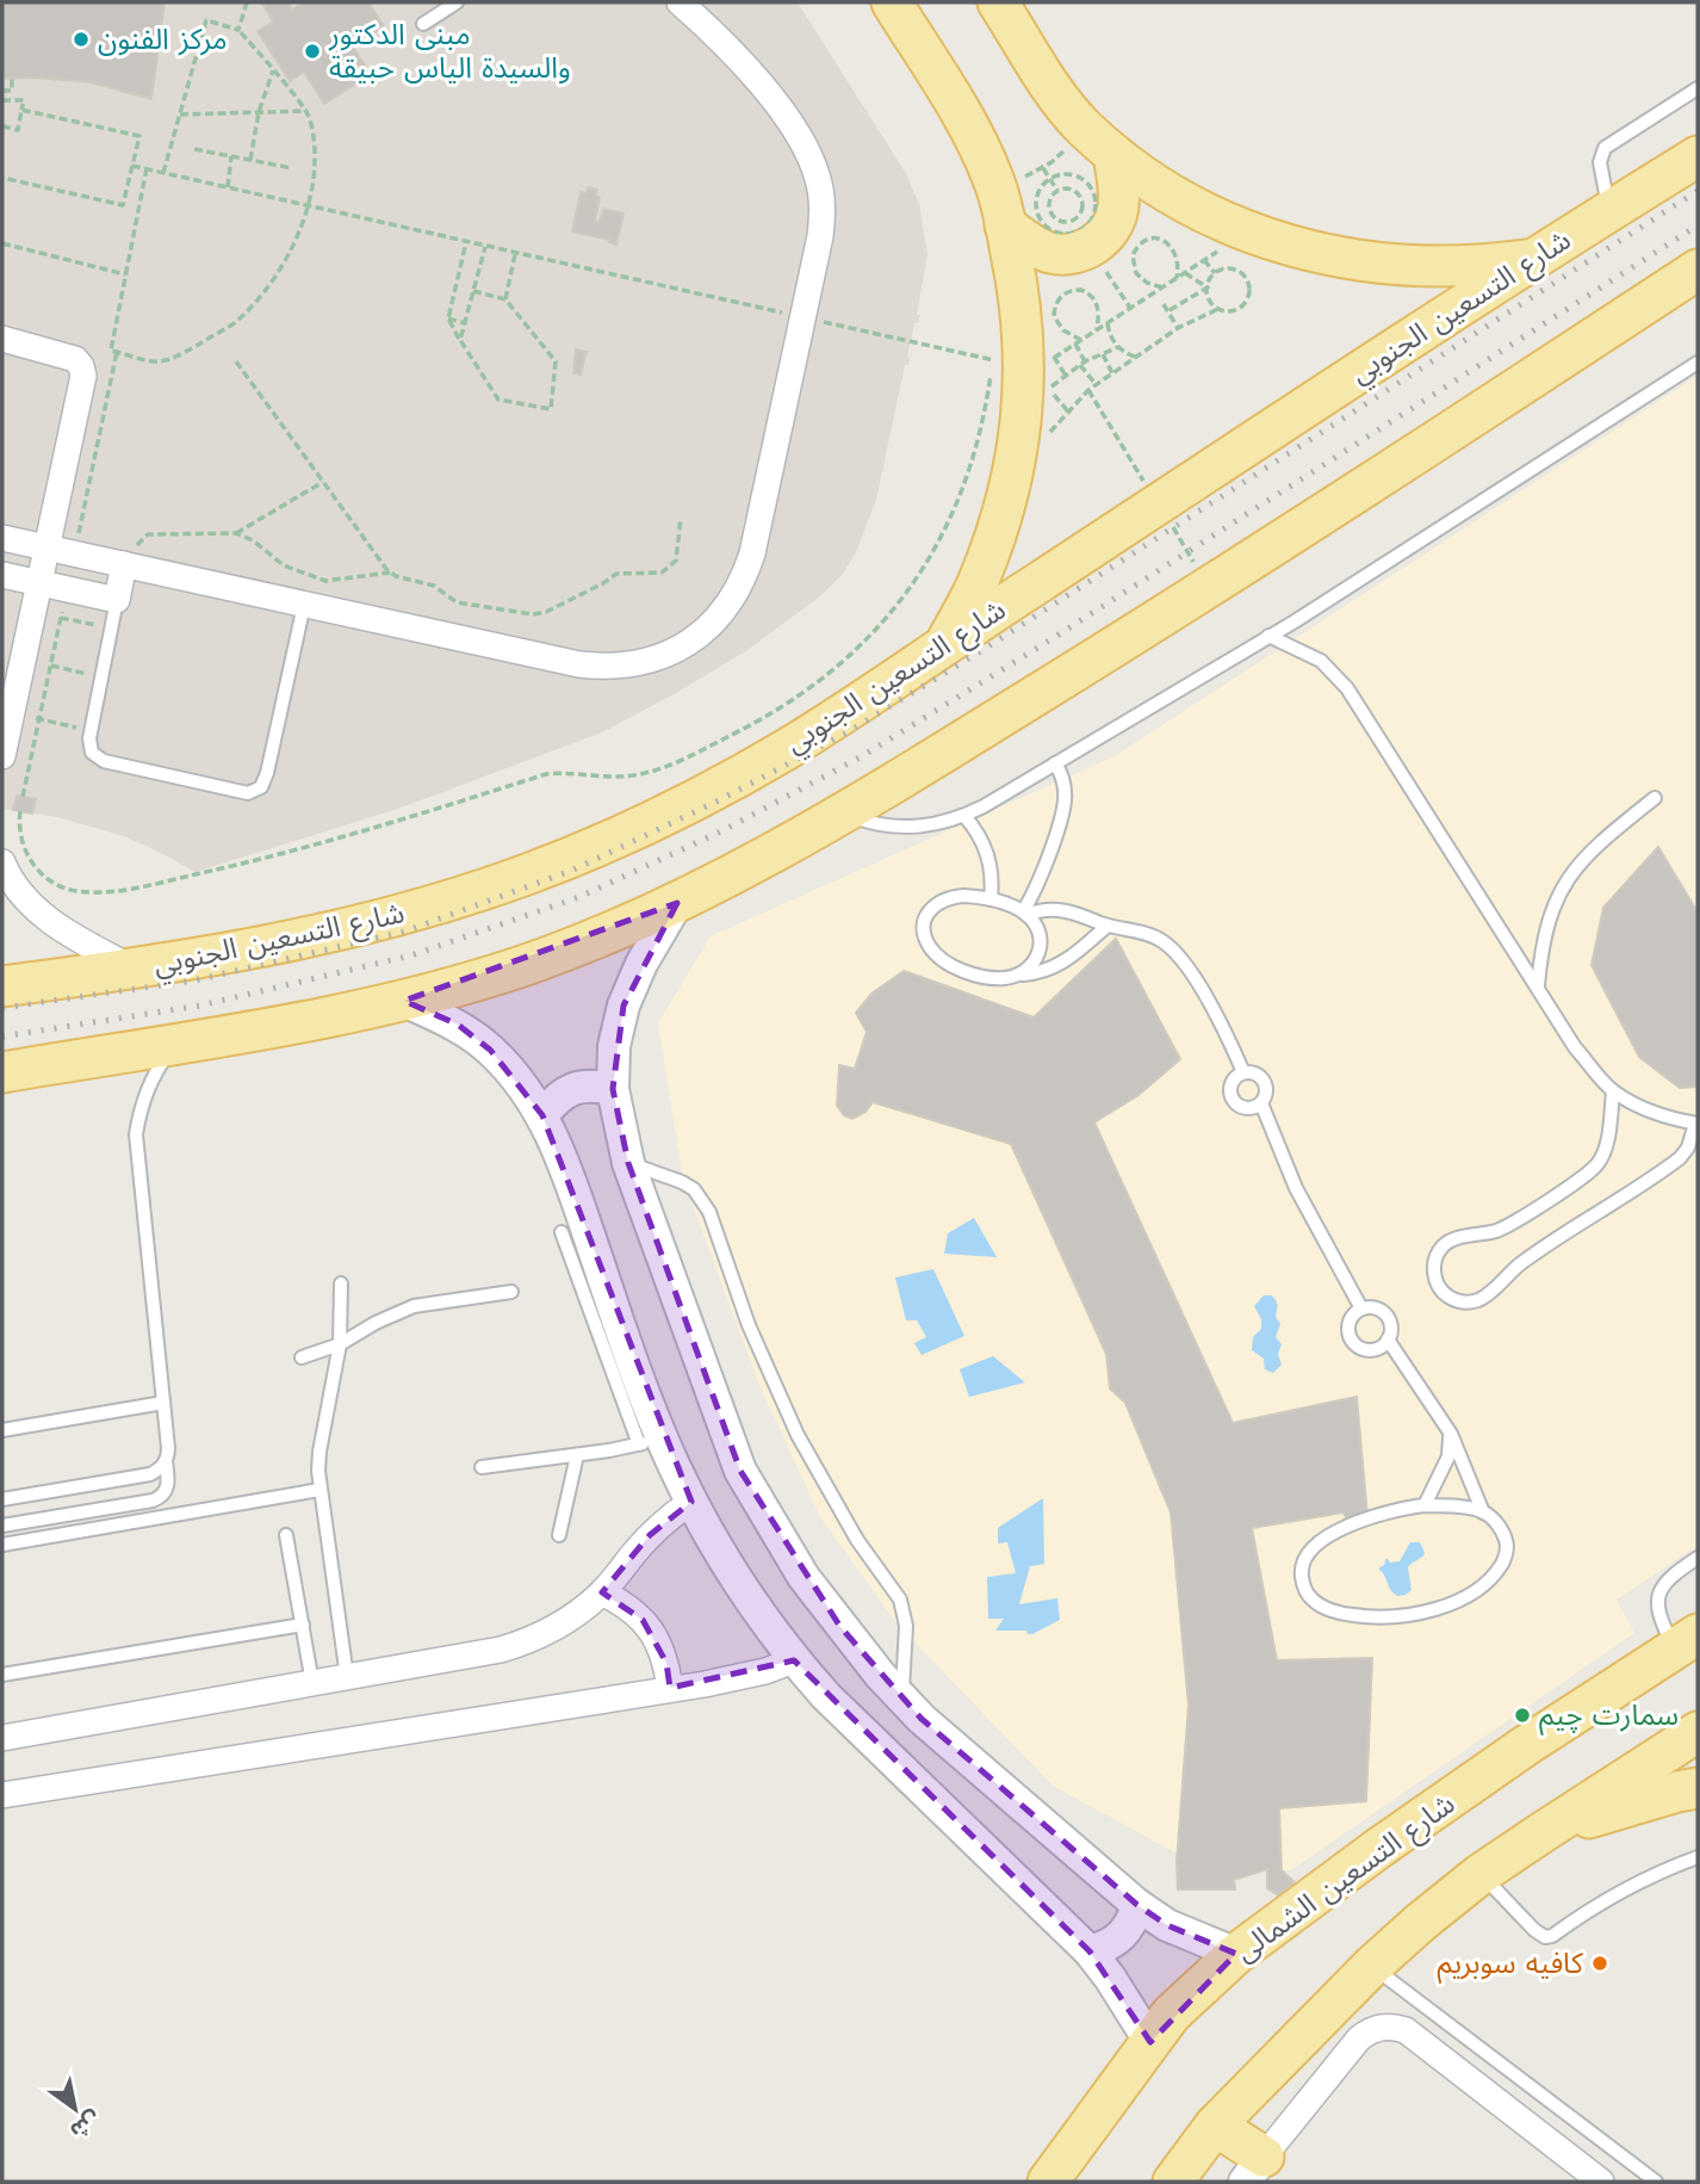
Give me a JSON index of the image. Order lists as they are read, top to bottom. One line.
{"streets":{"main road":["شارع التسعين الجنوبي","شارع التسعين الشمالى"]},"places":["مركز الفنون","مبنى الدكتور والسيدة الياس حبيقة","سمارت چيم","كافيه سوبريم"],"north":"bottom right"}
